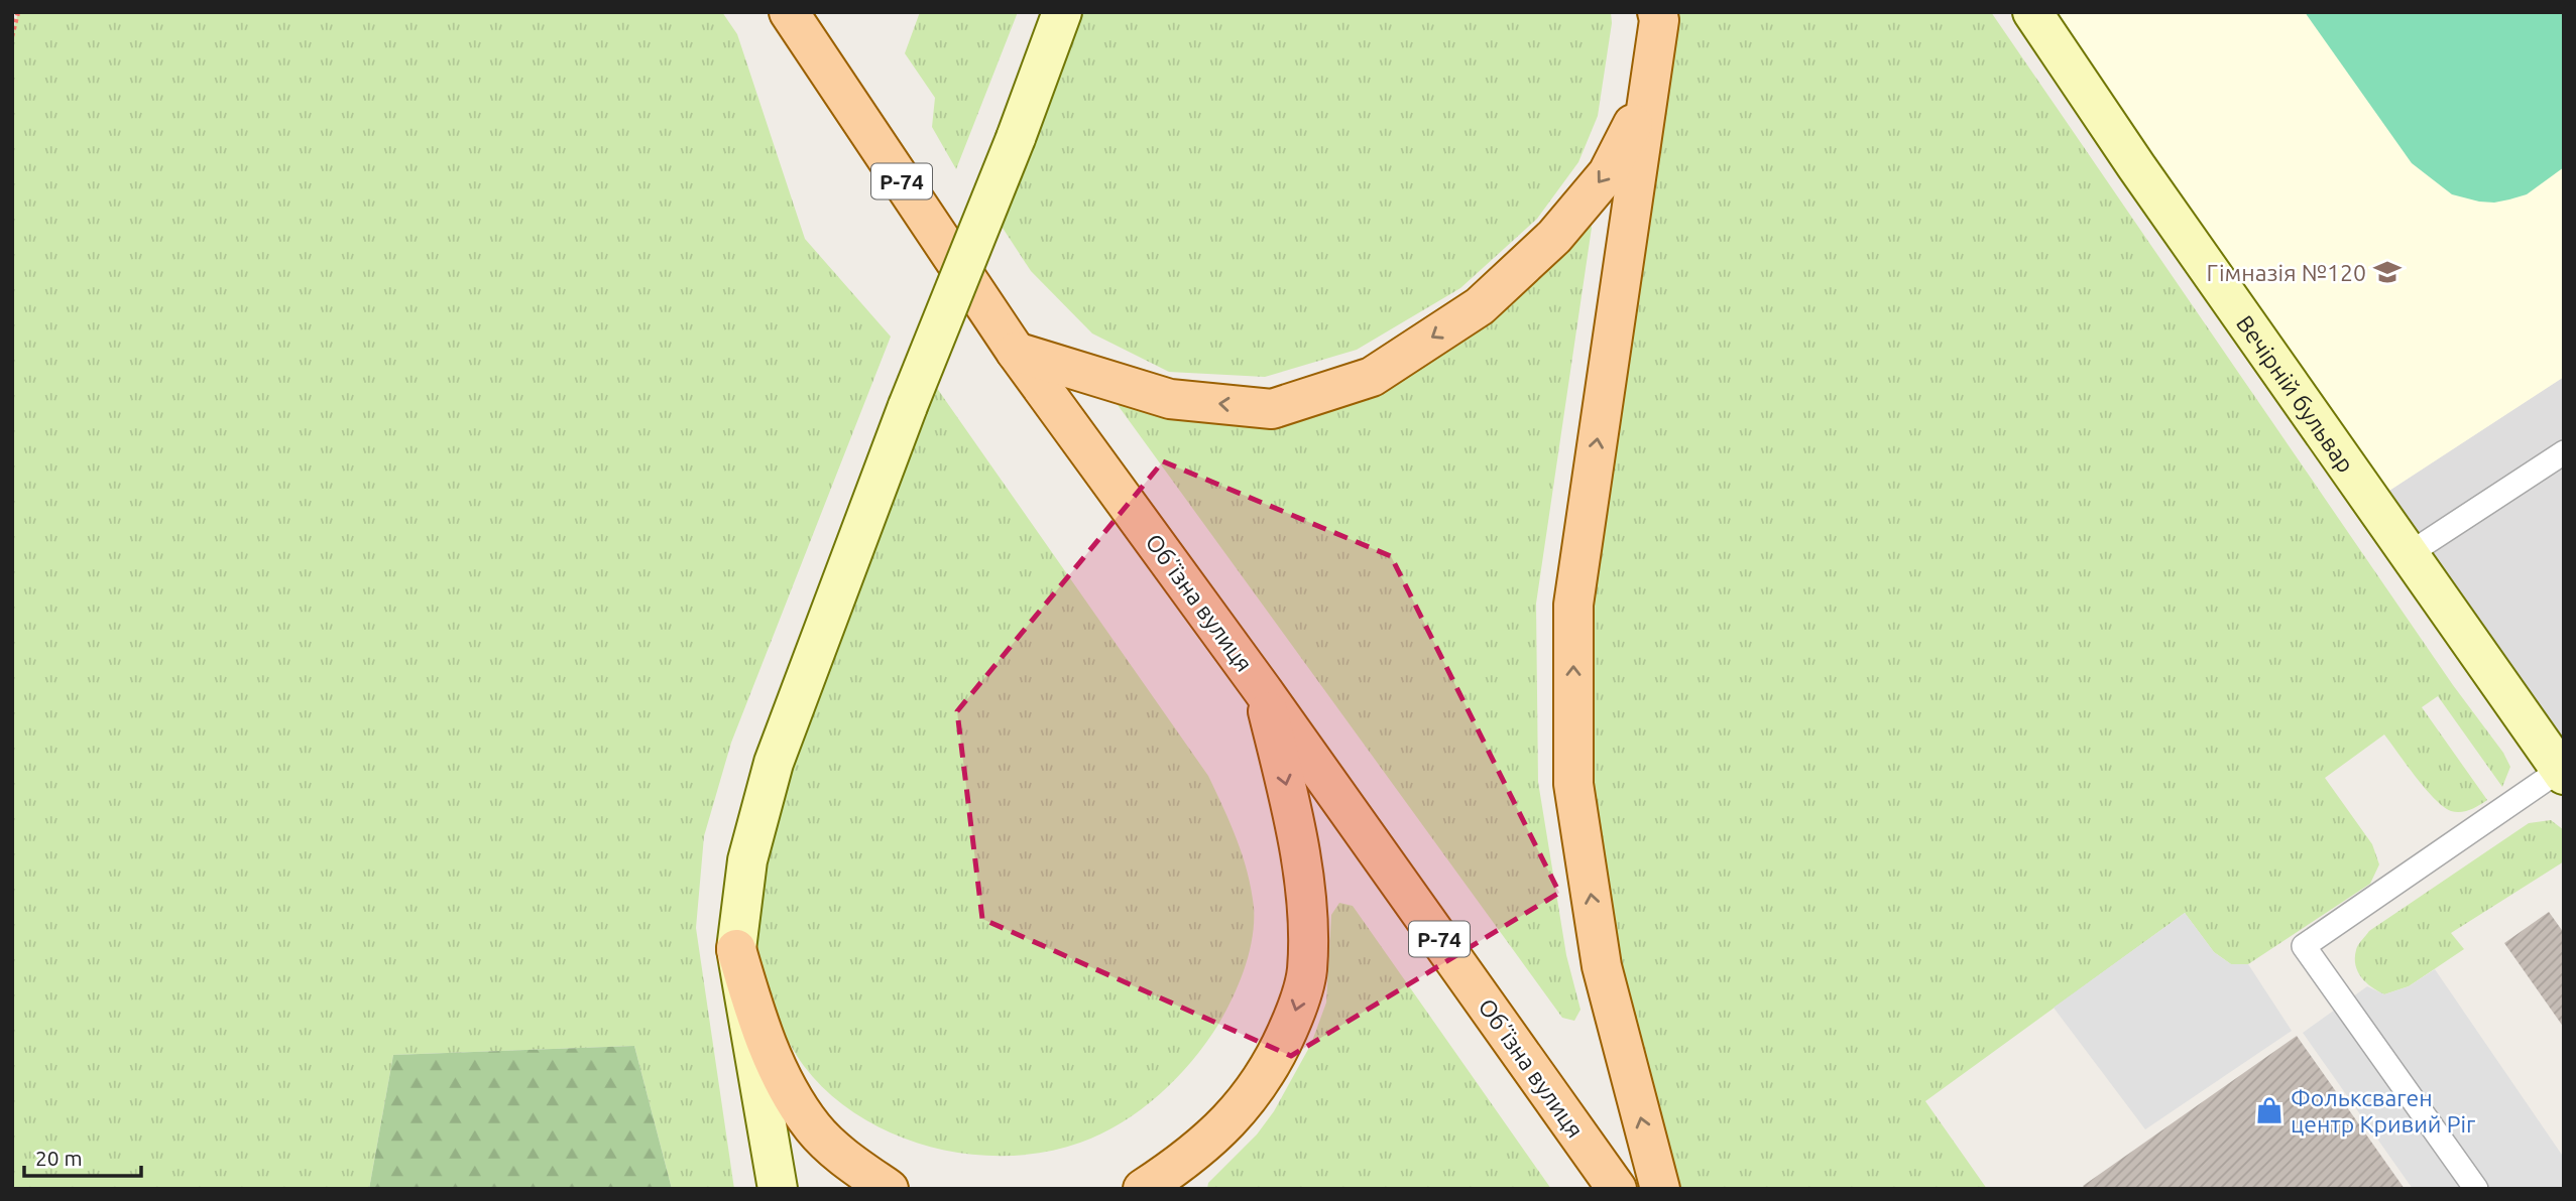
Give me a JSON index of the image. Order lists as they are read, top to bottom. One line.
{"streets":{"main road":["Р-74","Обʼїзна вулиця"],"street":["Вечірній бульвар"]},"places":{"school or university":["Гімназія №120"],"shop":["Фольксваген центр Кривий Ріг"]},"scale_bar":"20 m"}
